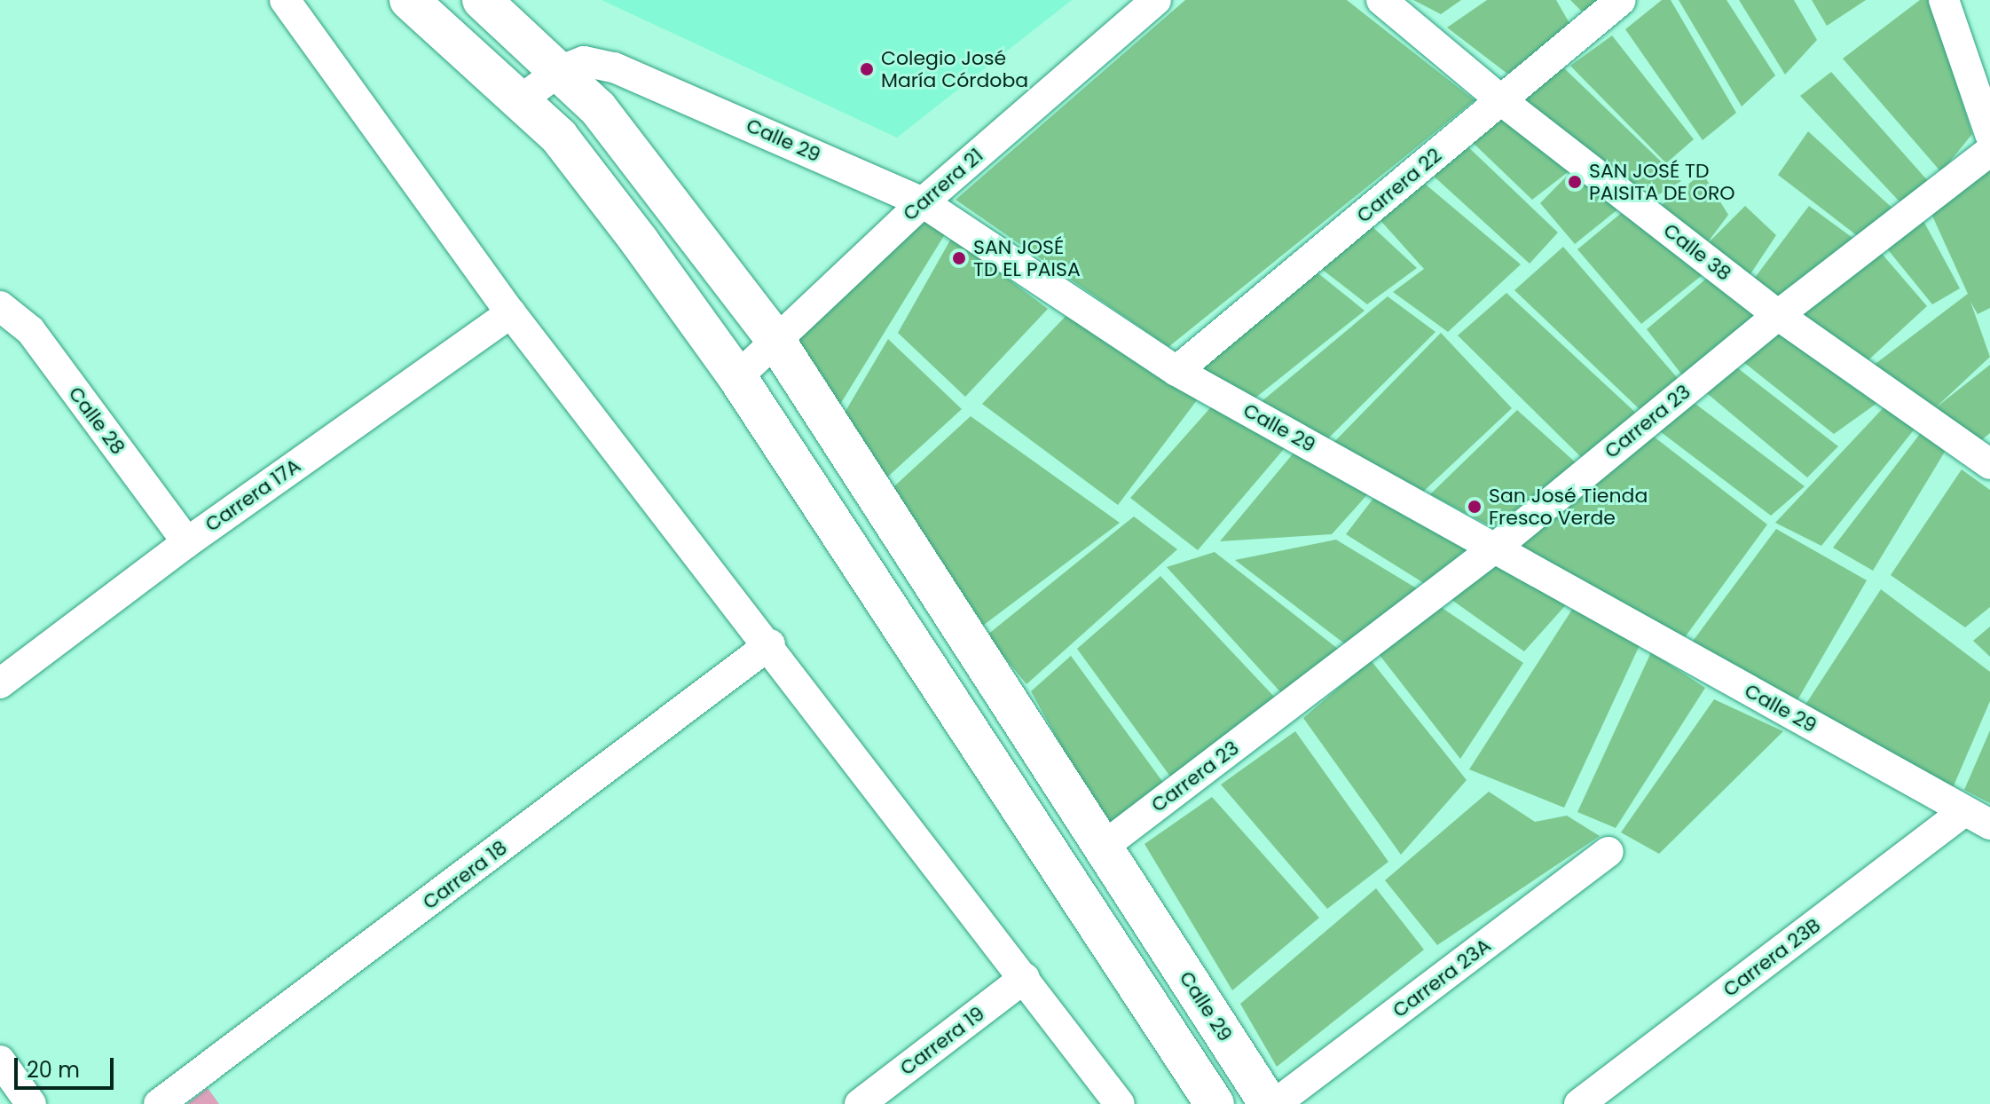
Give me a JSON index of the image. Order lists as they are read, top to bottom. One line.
{"streets":{"main road":["Calle 29"],"street":["Carrera 21","Carrera 22","Calle 38","Calle 28","Carrera 23","Carrera 17A","Carrera 18","Carrera 23B","Carrera 23A","Carrera 19"]},"crossings":[["Calle 29","Carrera 21"],["Calle 29","Carrera 22"],["Calle 29","Carrera 23"],["Calle 29","Carrera 23B"],["Carrera 22","Calle 38"],["Calle 38","Carrera 23"],["Calle 28","Carrera 17A"]],"places":["Colegio José María Córdoba","SAN JOSÉ TD PAISITA DE ORO","SAN JOSÉ TD EL PAISA","San José Tienda Fresco Verde"],"scale_bar":"20 m"}
